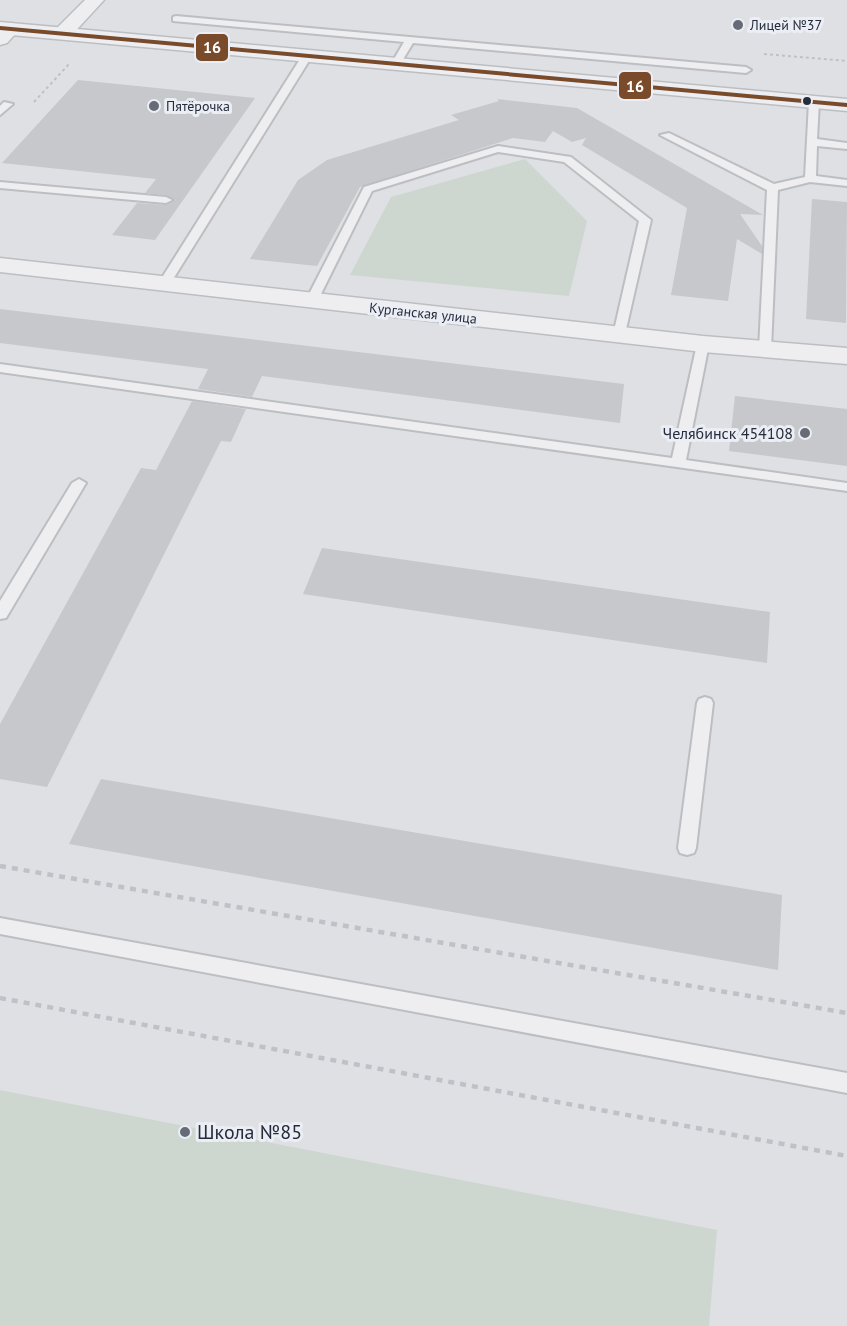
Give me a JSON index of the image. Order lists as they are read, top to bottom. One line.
{"streets":{"street":["Курганская улица"]},"places":["Лицей №37","Пятёрочка","Челябинск 454108","Школа №85"],"lines":["transit line 16"]}
